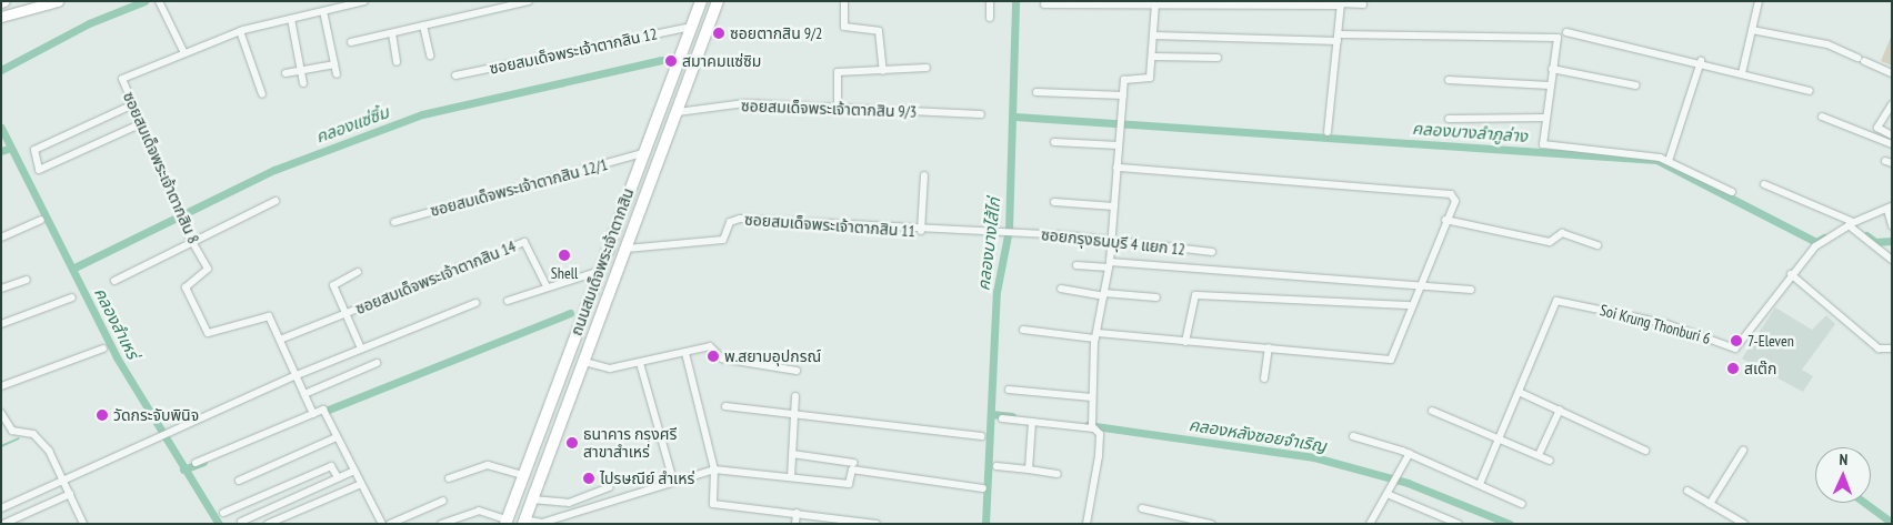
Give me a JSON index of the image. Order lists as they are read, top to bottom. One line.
{"streets":{"main road":["ถนนสมเด็จพระเจ้าตากสิน"],"street":["ซอยสมเด็จพระเจ้าตากสิน 12","ซอยสมเด็จพระเจ้าตากสิน 9/3","ซอยสมเด็จพระเจ้าตากสิน 8","ซอยสมเด็จพระเจ้าตากสิน 12/1","ซอยสมเด็จพระเจ้าตากสิน 11","ซอยกรุงธนบุรี 4 แยก 12","ซอยสมเด็จพระเจ้าตากสิน 14","Soi Krung Thonburi 6"]},"crossings":[["ซอยสมเด็จพระเจ้าตากสิน 12","ถนนสมเด็จพระเจ้าตากสิน"],["ซอยสมเด็จพระเจ้าตากสิน 9/3","ถนนสมเด็จพระเจ้าตากสิน"],["ซอยสมเด็จพระเจ้าตากสิน 8","ซอยสมเด็จพระเจ้าตากสิน 14"],["ซอยสมเด็จพระเจ้าตากสิน 12/1","ถนนสมเด็จพระเจ้าตากสิน"],["ซอยสมเด็จพระเจ้าตากสิน 11","ซอยกรุงธนบุรี 4 แยก 12"],["ซอยสมเด็จพระเจ้าตากสิน 11","ถนนสมเด็จพระเจ้าตากสิน"]],"water":["คลองแซ่ซิ้ม","คลองบางลำภูล่าง","คลองบางไส้ไก่","คลองสำเหร่","คลองหลังซอยจำเริญ"],"places":["ซอยตากสิน 9/2","สมาคมแซ่ซิม","Shell","7-Eleven","พ.สยามอุปกรณ์","สเต๊ก","วัดกระจับพินิจ","ธนาคาร กรุงศรี สาขาสำเหร่","ไปรษณีย์ สำเหร่"],"north":"top"}
